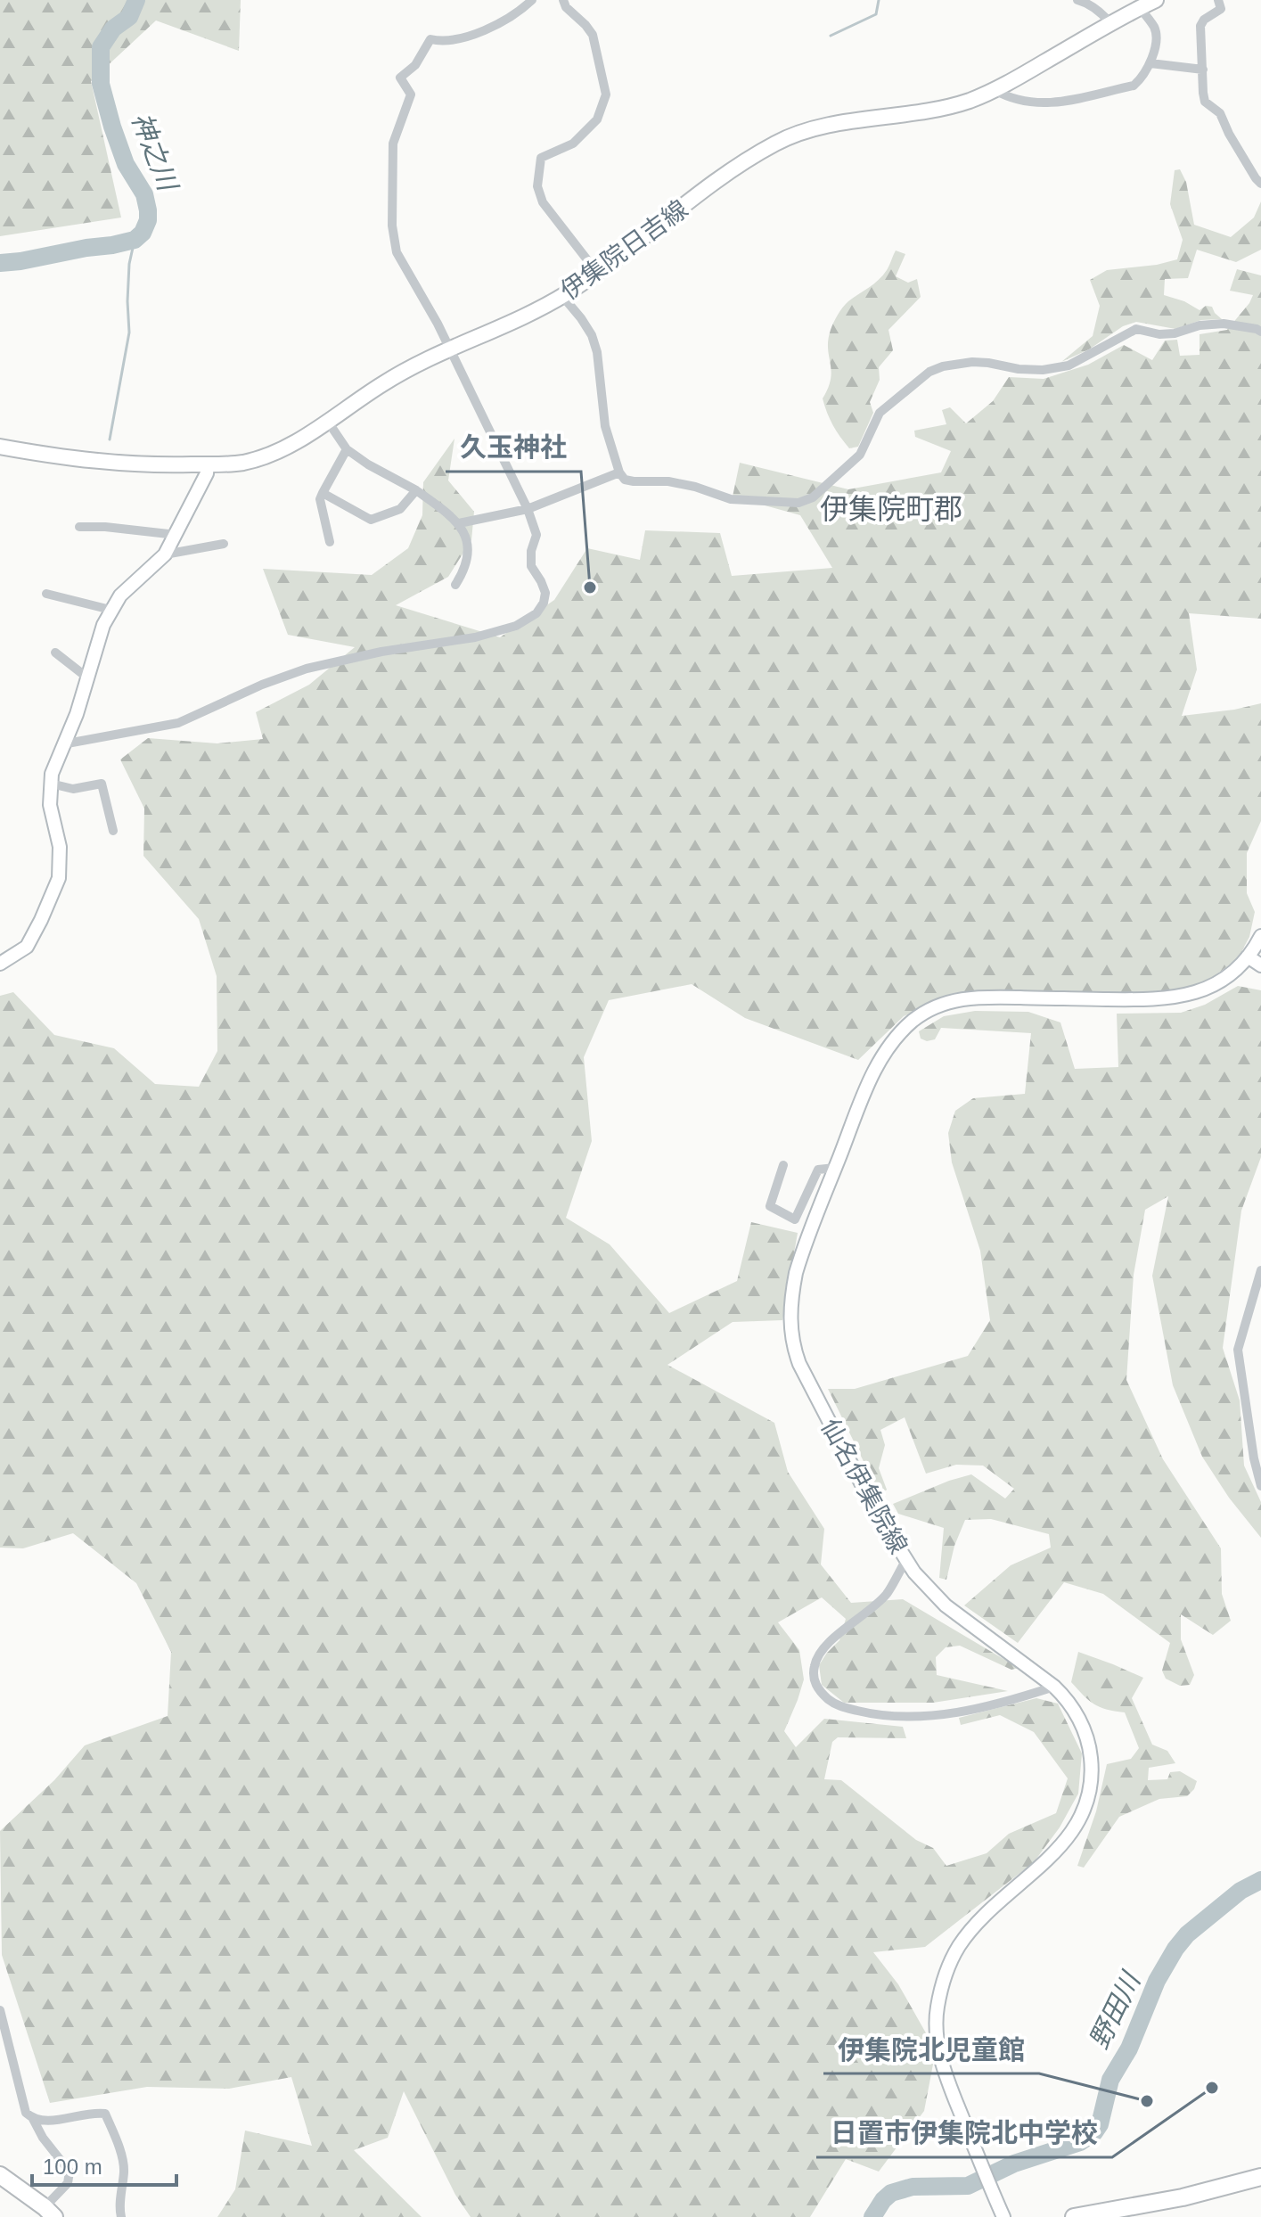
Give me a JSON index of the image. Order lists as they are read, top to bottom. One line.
{"streets":{"main road":["伊集院日吉線","仙名伊集院線"]},"districts":["伊集院町郡"],"water":["神之川","野田川"],"places":["久玉神社","日置市伊集院北中学校","伊集院北児童館"],"scale_bar":"100 m"}
